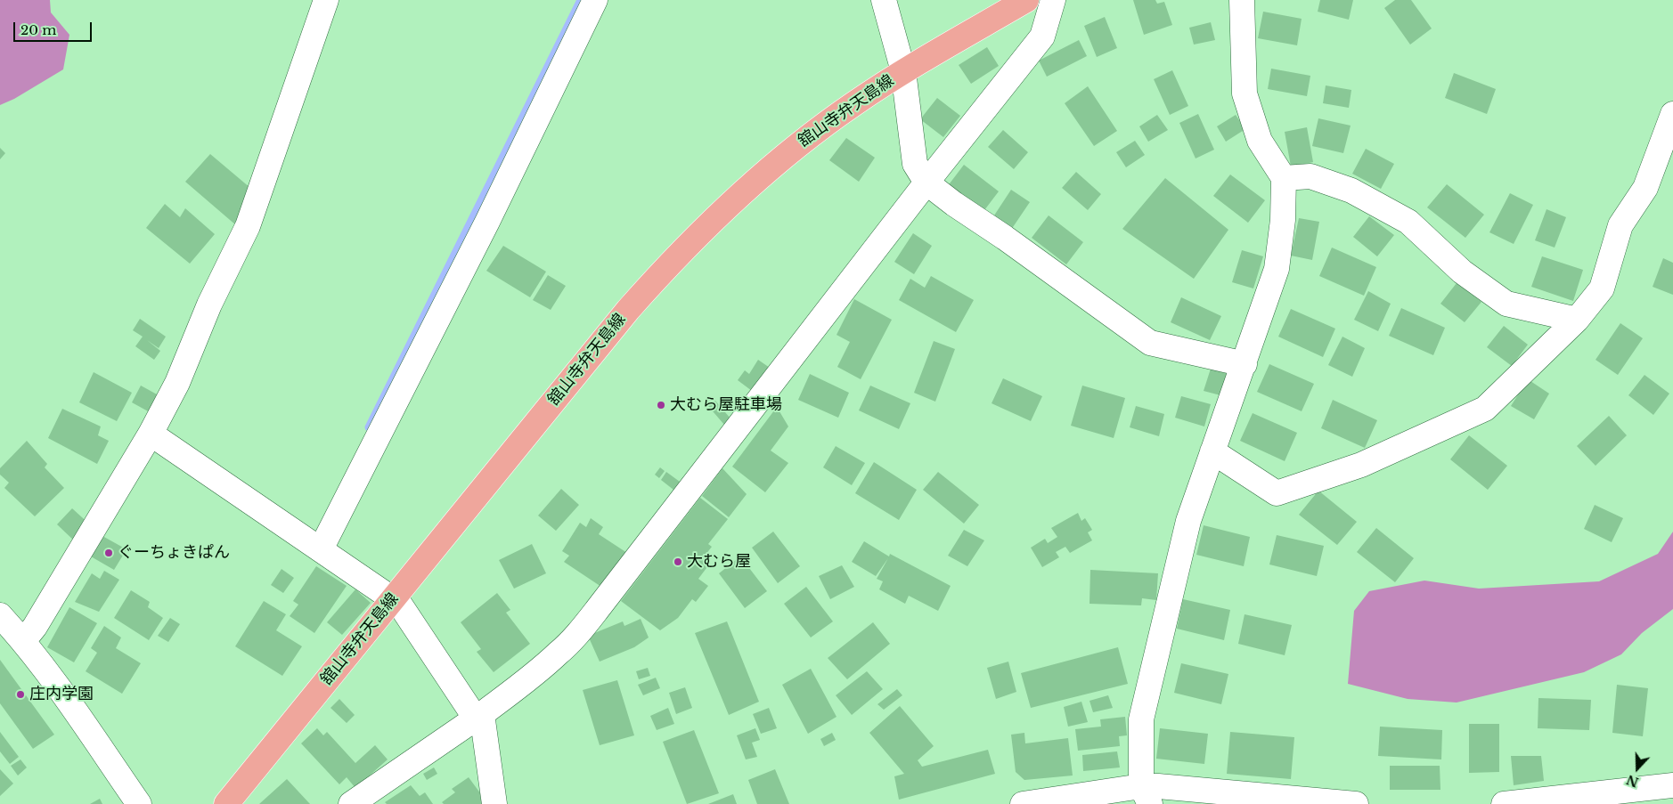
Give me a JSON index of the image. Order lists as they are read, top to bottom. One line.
{"streets":{"main road":["舘山寺弁天島線"]},"places":["大むら屋駐車場","ぐーちょきぱん","大むら屋","庄内学園"],"scale_bar":"20 m","north":"bottom"}
